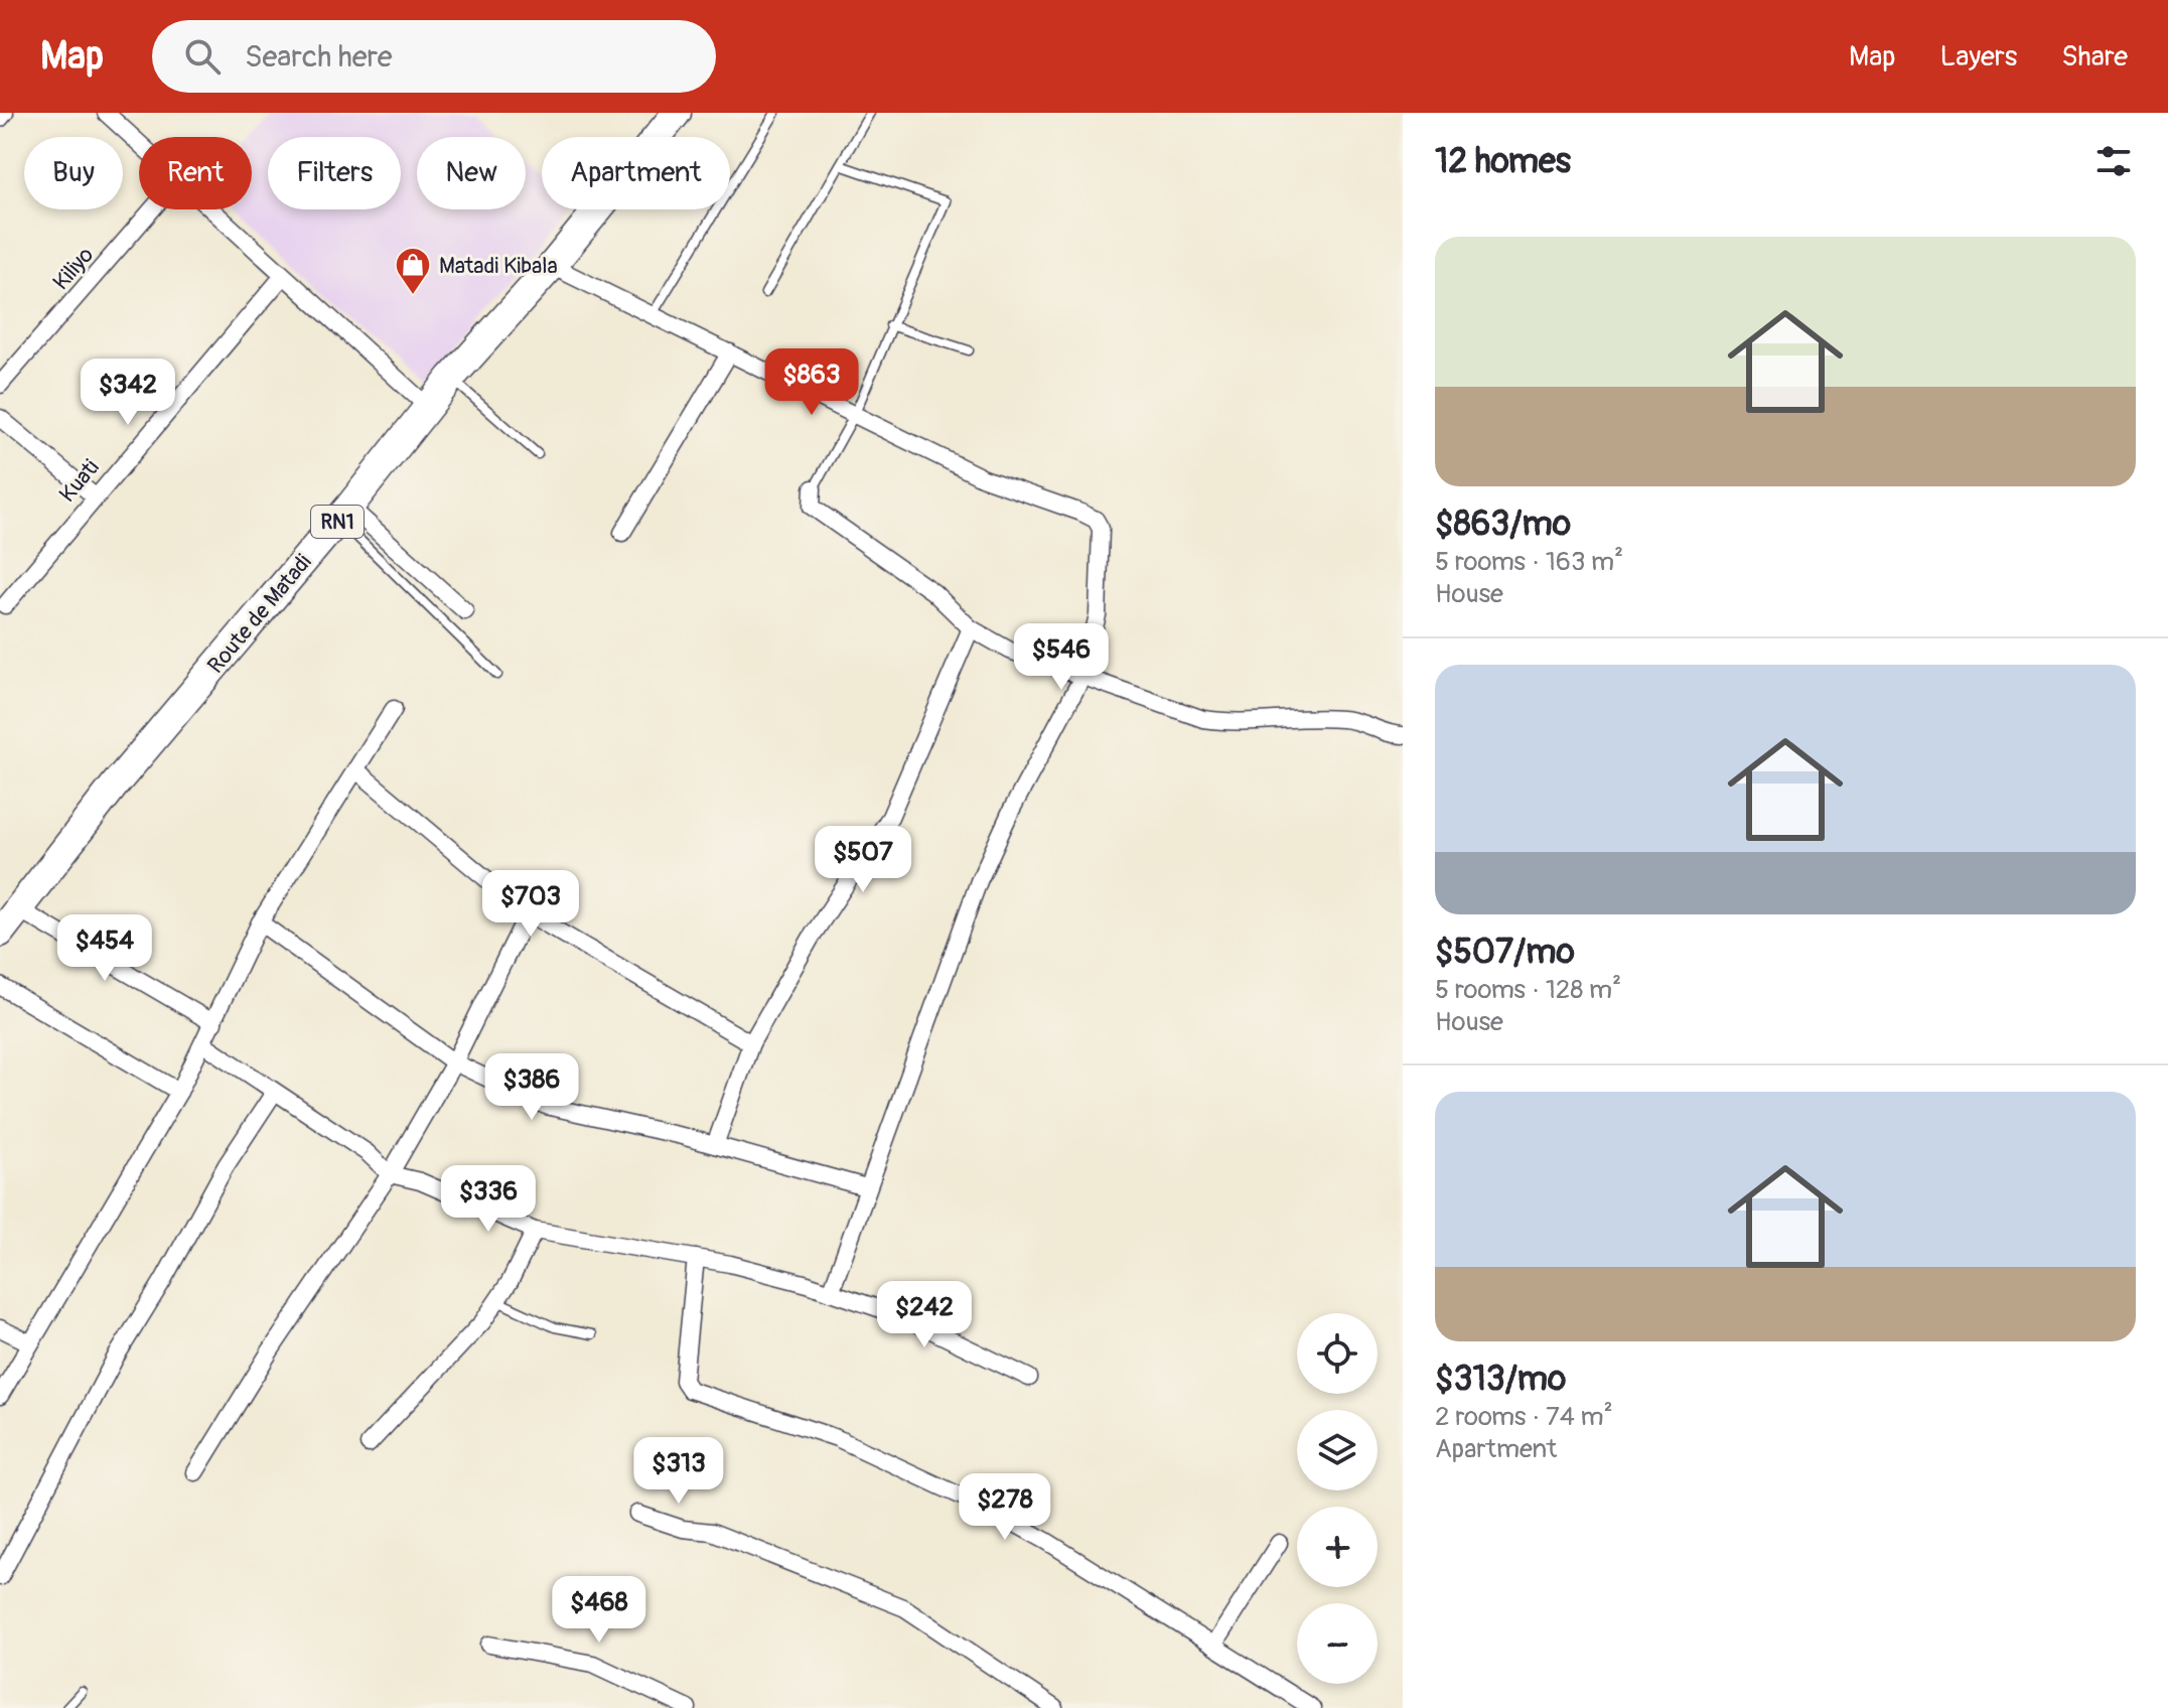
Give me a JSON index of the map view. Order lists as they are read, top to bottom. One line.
{"streets":{"highway":["RN1","Route de Matadi"],"street":["Kiliyo","Kuati"]},"places":{"shop":["Matadi Kibala"]},"page":{"header":"Map","search":"Search here","nav":["Map","Layers","Share"],"heading":"12 homes","chip":["Buy","Rent","Filters","New","Apartment"],"list":[{"name":"$863/mo","note":"5 rooms · 163 m² · House"},{"name":"$507/mo","note":"5 rooms · 128 m² · House"},{"name":"$313/mo","note":"2 rooms · 74 m² · Apartment"}],"price":["$863","$342","$546","$507","$703","$454","$386","$336","$242","$313","$278","$468"],"map_buttons":["+","−"]}}
